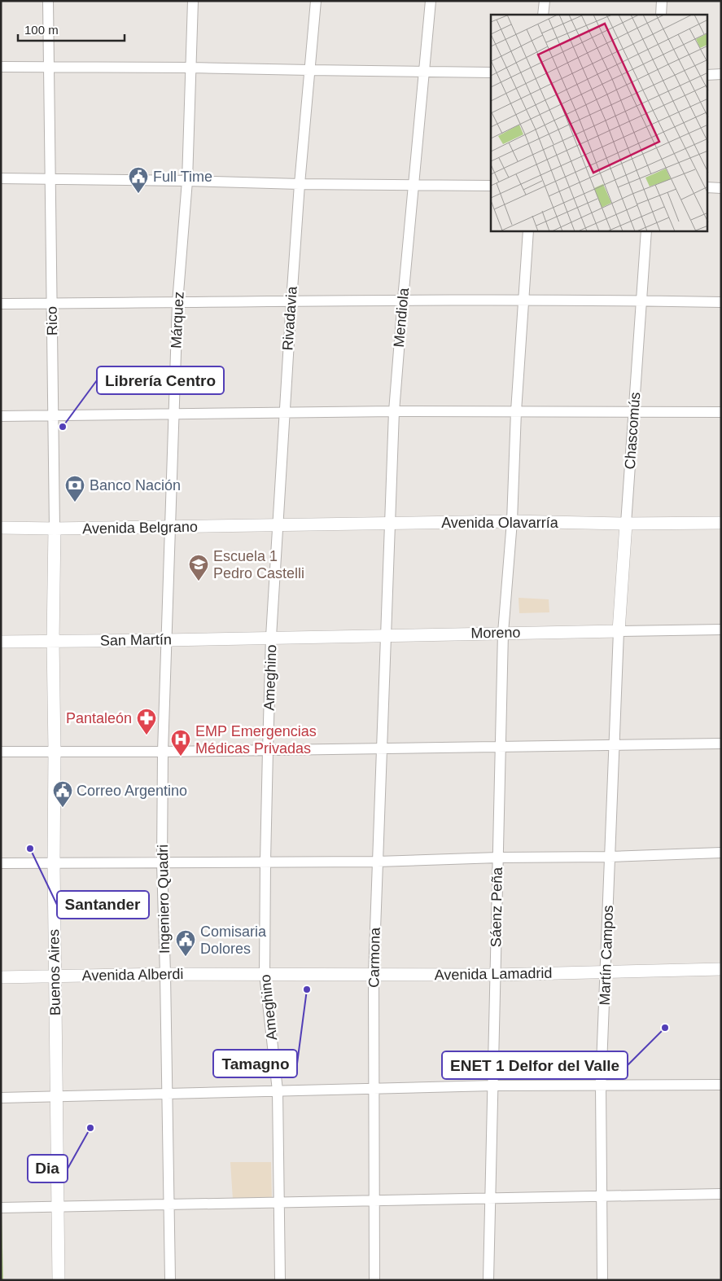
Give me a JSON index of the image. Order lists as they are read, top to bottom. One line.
{"streets":{"main road":["Rico","Chascomús","Avenida Olavarría","Avenida Belgrano","Moreno","San Martín","Buenos Aires","Avenida Lamadrid","Avenida Alberdi"],"street":["Mendiola","Rivadavia","Márquez","Ameghino","Ingeniero Quadri","Sáenz Peña","Martín Campos","Carmona"]},"crossings":[["Mendiola","Avenida Olavarría"],["Mendiola","Moreno"],["Mendiola","Carmona"],["Rivadavia","Avenida Olavarría"],["Rivadavia","Avenida Belgrano"],["Rivadavia","Moreno"],["Rivadavia","San Martín"],["Rivadavia","Ameghino"],["Márquez","Avenida Belgrano"],["Márquez","San Martín"],["Márquez","Ingeniero Quadri"],["Rico","Avenida Belgrano"],["Rico","San Martín"],["Rico","Buenos Aires"],["Chascomús","Avenida Olavarría"],["Chascomús","Moreno"],["Chascomús","Martín Campos"],["Avenida Olavarría","Avenida Belgrano"],["Avenida Olavarría","Sáenz Peña"],["Moreno","San Martín"],["Moreno","Ameghino"],["Moreno","Sáenz Peña"],["Moreno","Martín Campos"],["Moreno","Carmona"],["San Martín","Ameghino"],["San Martín","Ingeniero Quadri"],["San Martín","Buenos Aires"],["Ameghino","Avenida Lamadrid"],["Ameghino","Avenida Alberdi"],["Ingeniero Quadri","Avenida Alberdi"],["Sáenz Peña","Avenida Lamadrid"],["Martín Campos","Avenida Lamadrid"],["Carmona","Avenida Lamadrid"],["Buenos Aires","Avenida Alberdi"],["Avenida Lamadrid","Avenida Alberdi"]],"places":{"public building":["Full Time","Correo Argentino","Comisaria Dolores"],"other":["Librería Centro","Santander","Tamagno","ENET 1 Delfor del Valle","Dia"],"bank":["Banco Nación"],"school or university":["Escuela 1 Pedro Castelli"],"pharmacy":["Pantaleón"],"hospital":["EMP Emergencias Médicas Privadas"]},"scale_bar":"100 m"}
